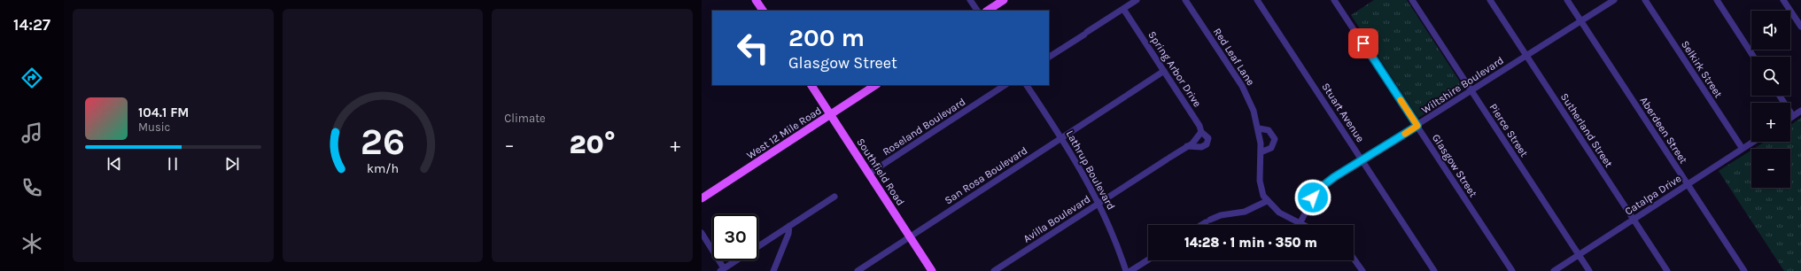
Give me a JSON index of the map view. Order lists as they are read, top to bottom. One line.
{"streets":{"main road":["West 12 Mile Road","Southfield Road"],"street":["Red Leaf Lane","Spring Arbor Drive","Selkirk Street","Wiltshire Boulevard","Stuart Avenue","Roseland Boulevard","Pierce Street","Sutherland Street","Aberdeen Street","Glasgow Street","Lathrup Boulevard","San Rosa Boulevard","Catalpa Drive","Avilla Boulevard"]},"crossings":[["Red Leaf Lane","Wiltshire Boulevard"],["Spring Arbor Drive","San Rosa Boulevard"],["Spring Arbor Drive","Avilla Boulevard"],["Selkirk Street","Catalpa Drive"],["Wiltshire Boulevard","Stuart Avenue"],["Wiltshire Boulevard","Pierce Street"],["Wiltshire Boulevard","Sutherland Street"],["Wiltshire Boulevard","Aberdeen Street"],["Wiltshire Boulevard","Glasgow Street"],["Roseland Boulevard","Southfield Road"],["Pierce Street","Catalpa Drive"],["Sutherland Street","Catalpa Drive"],["Aberdeen Street","Catalpa Drive"],["West 12 Mile Road","Southfield Road"],["Lathrup Boulevard","San Rosa Boulevard"],["Lathrup Boulevard","Avilla Boulevard"],["Southfield Road","San Rosa Boulevard"]],"page":{"tabs":"14:27","tile":"Climate","map_buttons":["+","−"],"turn":["200 m","Glasgow Street"],"song":["104.1 FM","Music"],"heat":["−","20°","+"],"limit":"30","trip":"14:28 · 1 min · 350 m","gauge":["26","km/h"]}}
